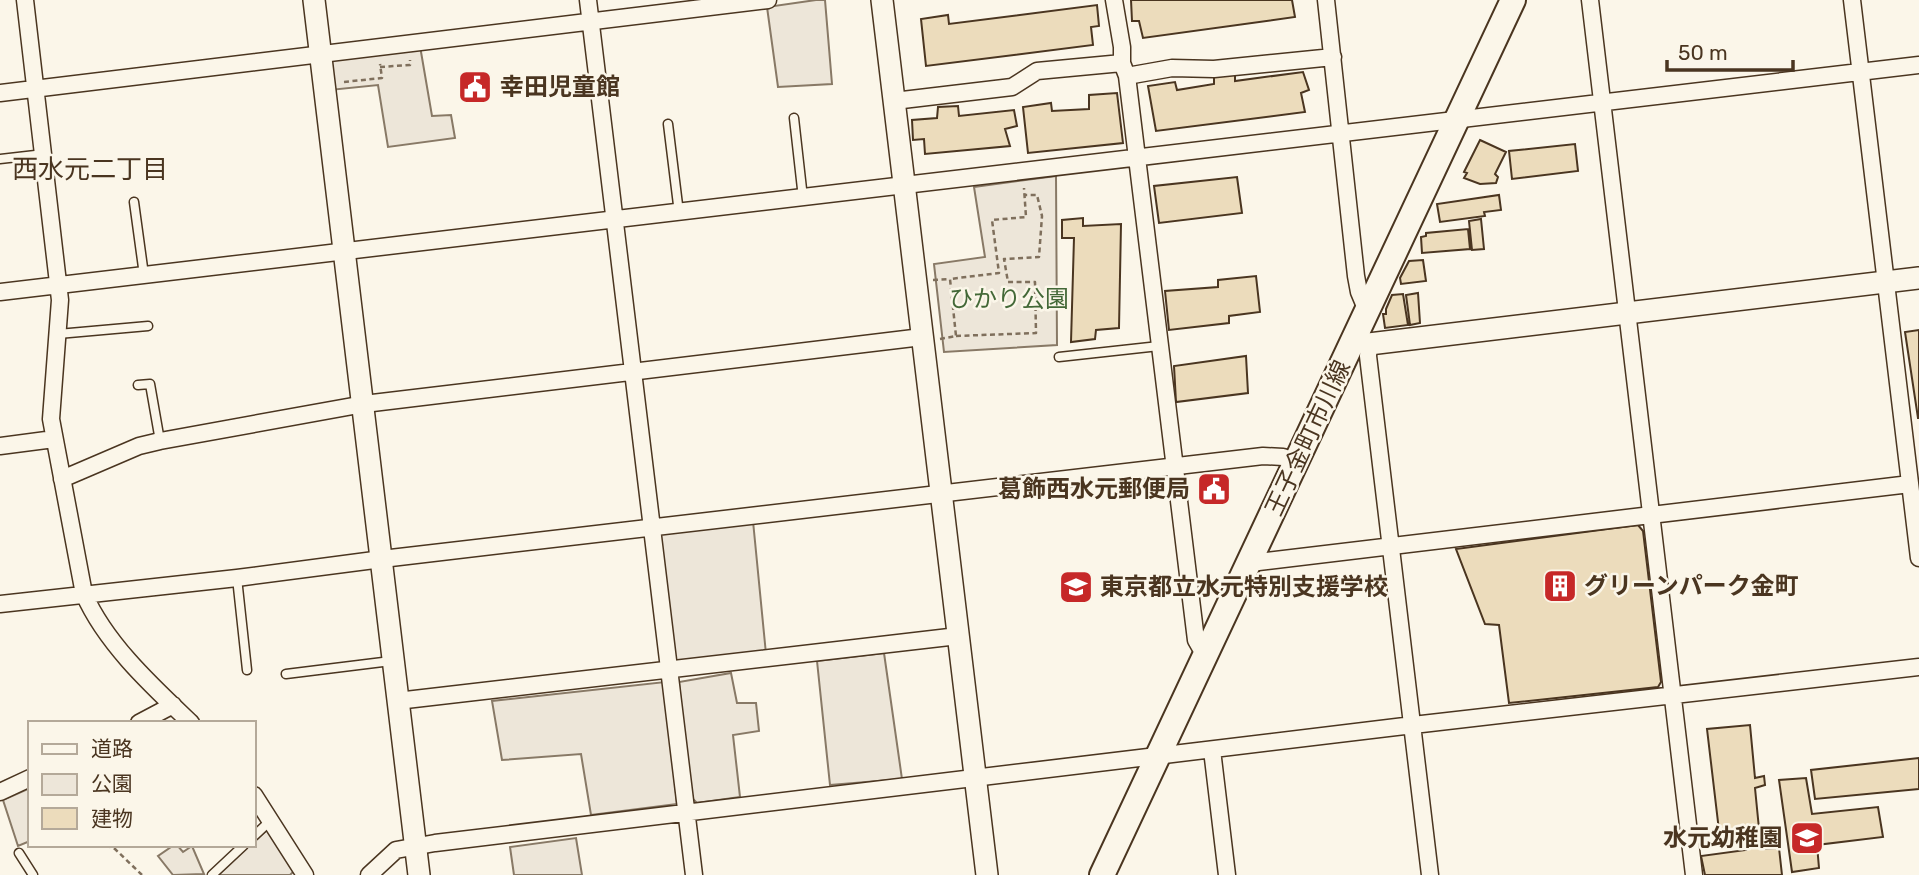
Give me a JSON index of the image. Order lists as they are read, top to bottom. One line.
{"streets":{"main road":["王子金町市川線"]},"districts":["西水元二丁目"],"parks":["ひかり公園"],"places":{"public building":["幸田児童館","葛飾西水元郵便局"],"building":["グリーンパーク金町"],"school or university":["東京都立水元特別支援学校","水元幼稚園"]},"legend":["道路","公園","建物"],"scale_bar":"50 m"}
